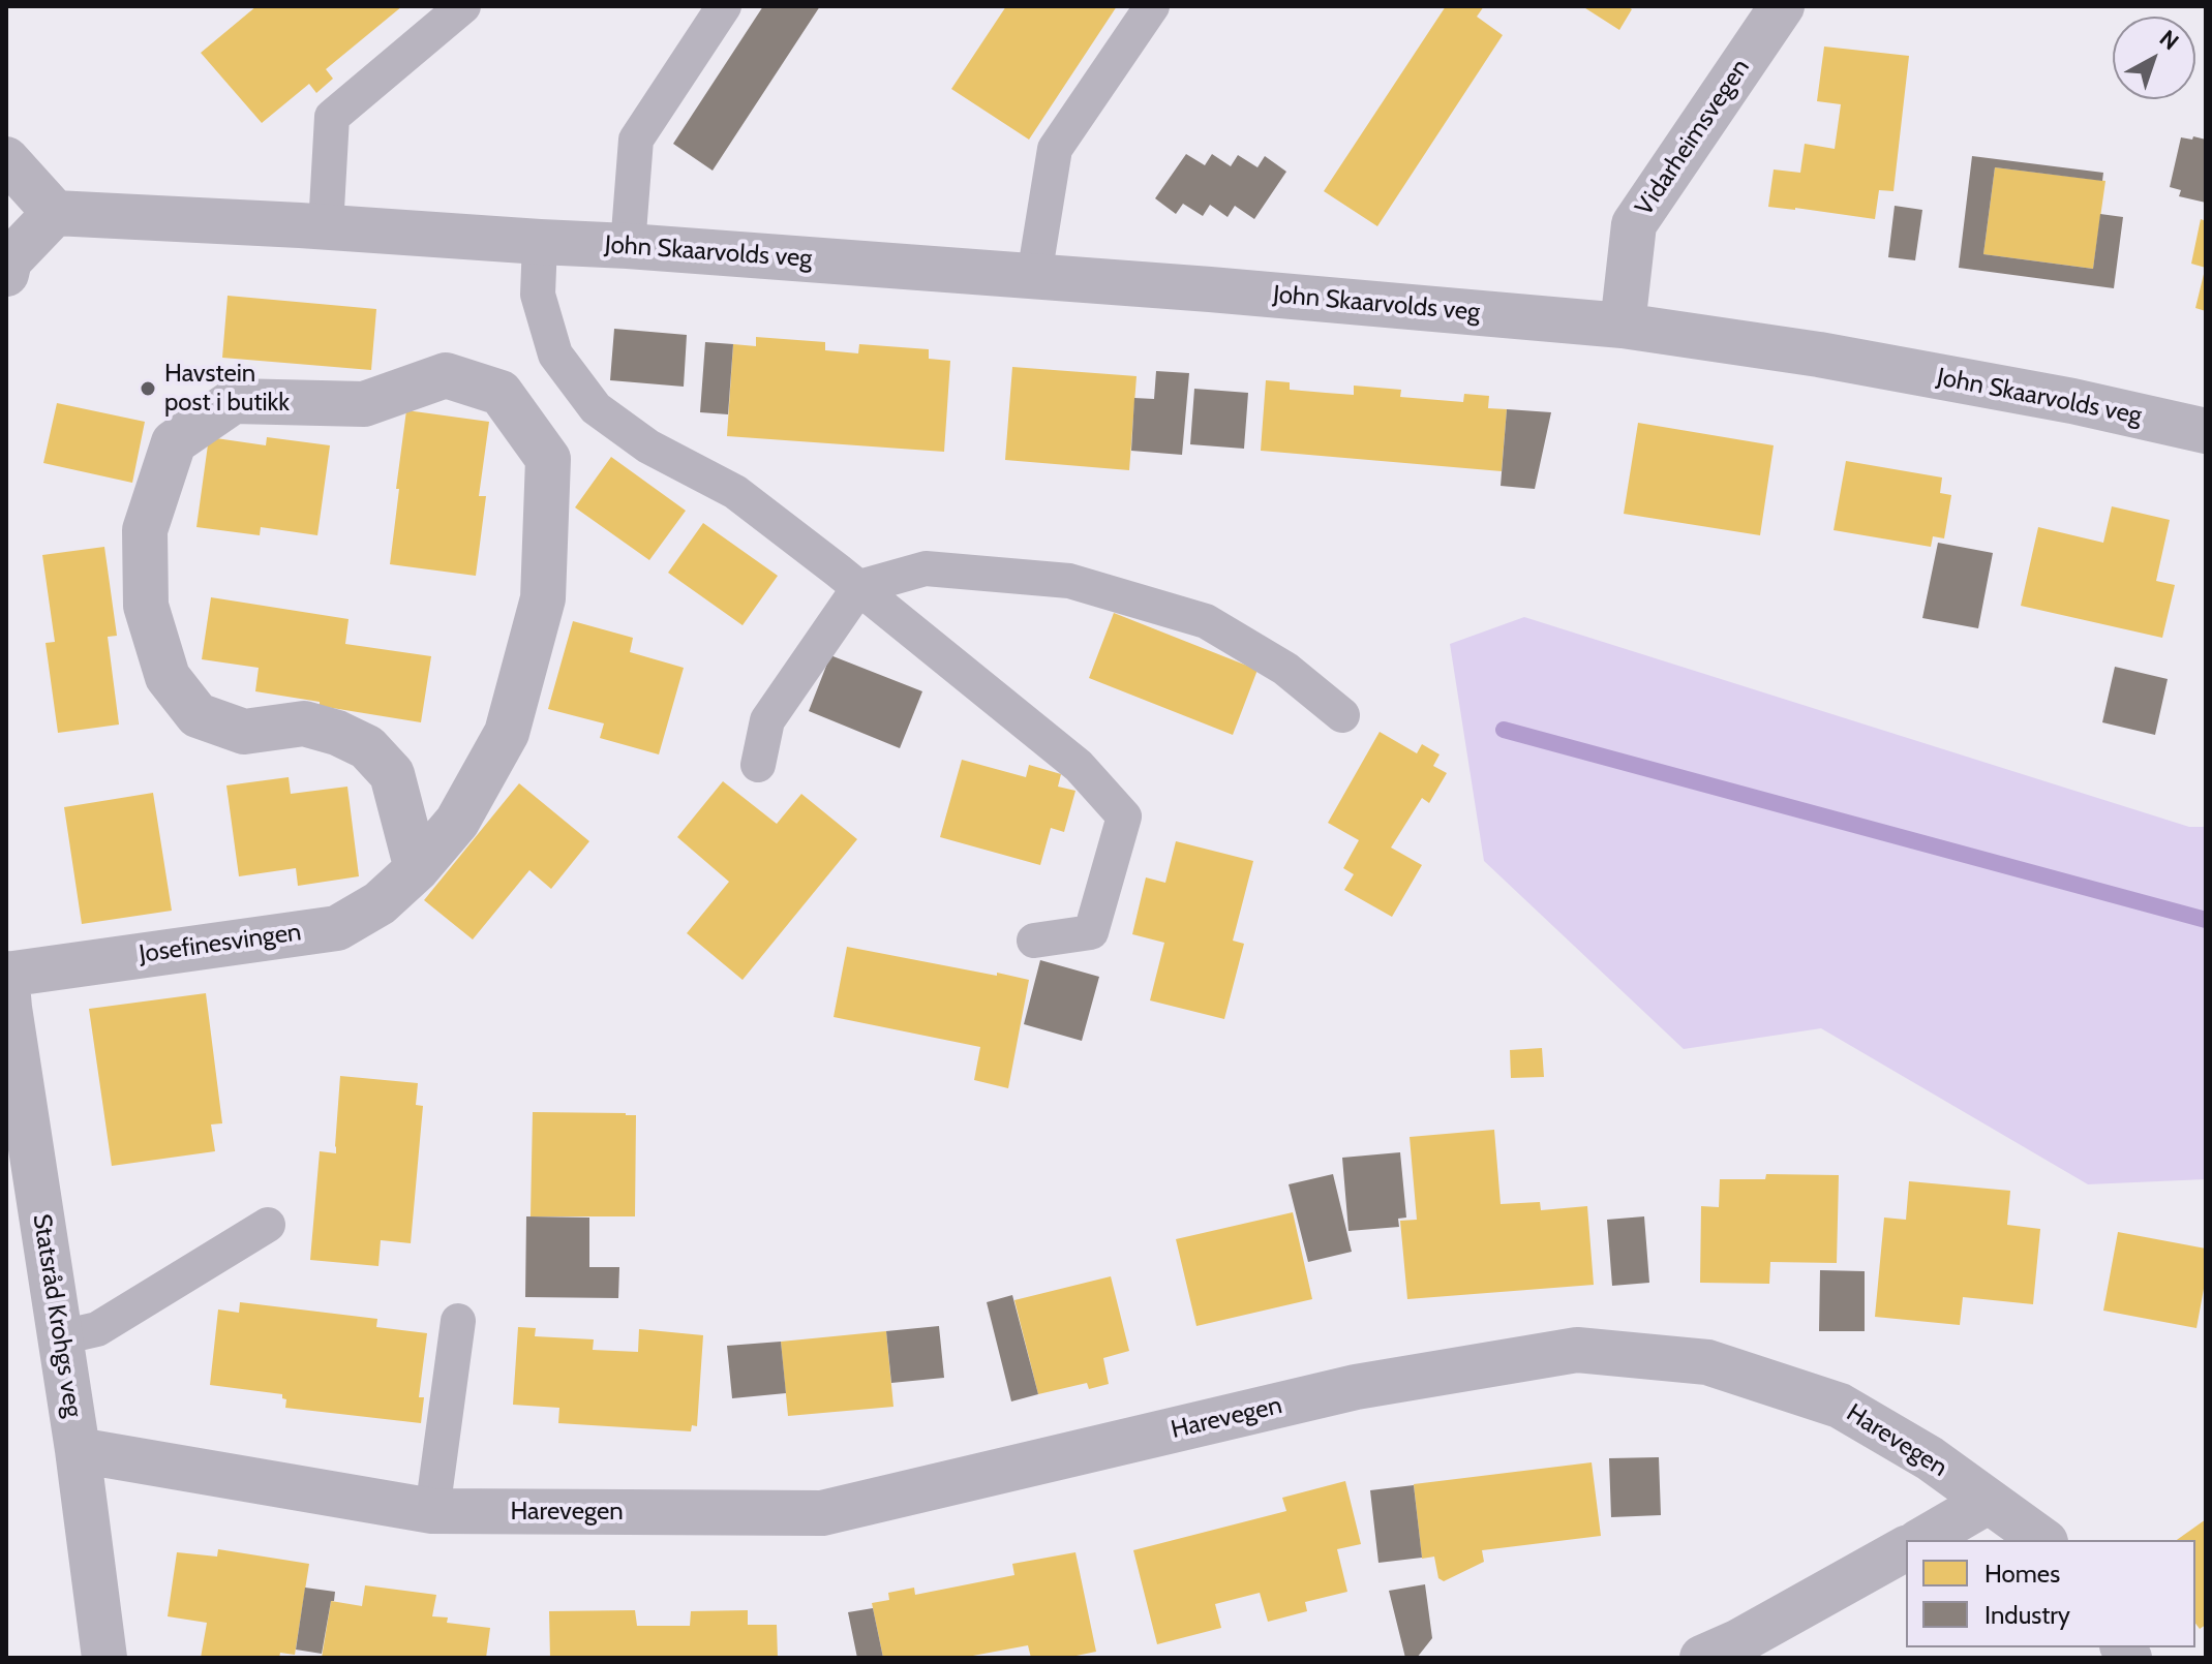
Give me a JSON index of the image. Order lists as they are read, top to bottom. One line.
{"streets":{"street":["Vidarheimsvegen","John Skaarvolds veg","Josefinesvingen","Statsråd Krohgs veg","Harevegen"]},"crossings":[["Vidarheimsvegen","John Skaarvolds veg"],["Josefinesvingen","Statsråd Krohgs veg"],["Statsråd Krohgs veg","Harevegen"]],"places":["Havstein post i butikk"],"legend":["Homes","Industry"],"north":"top right"}
